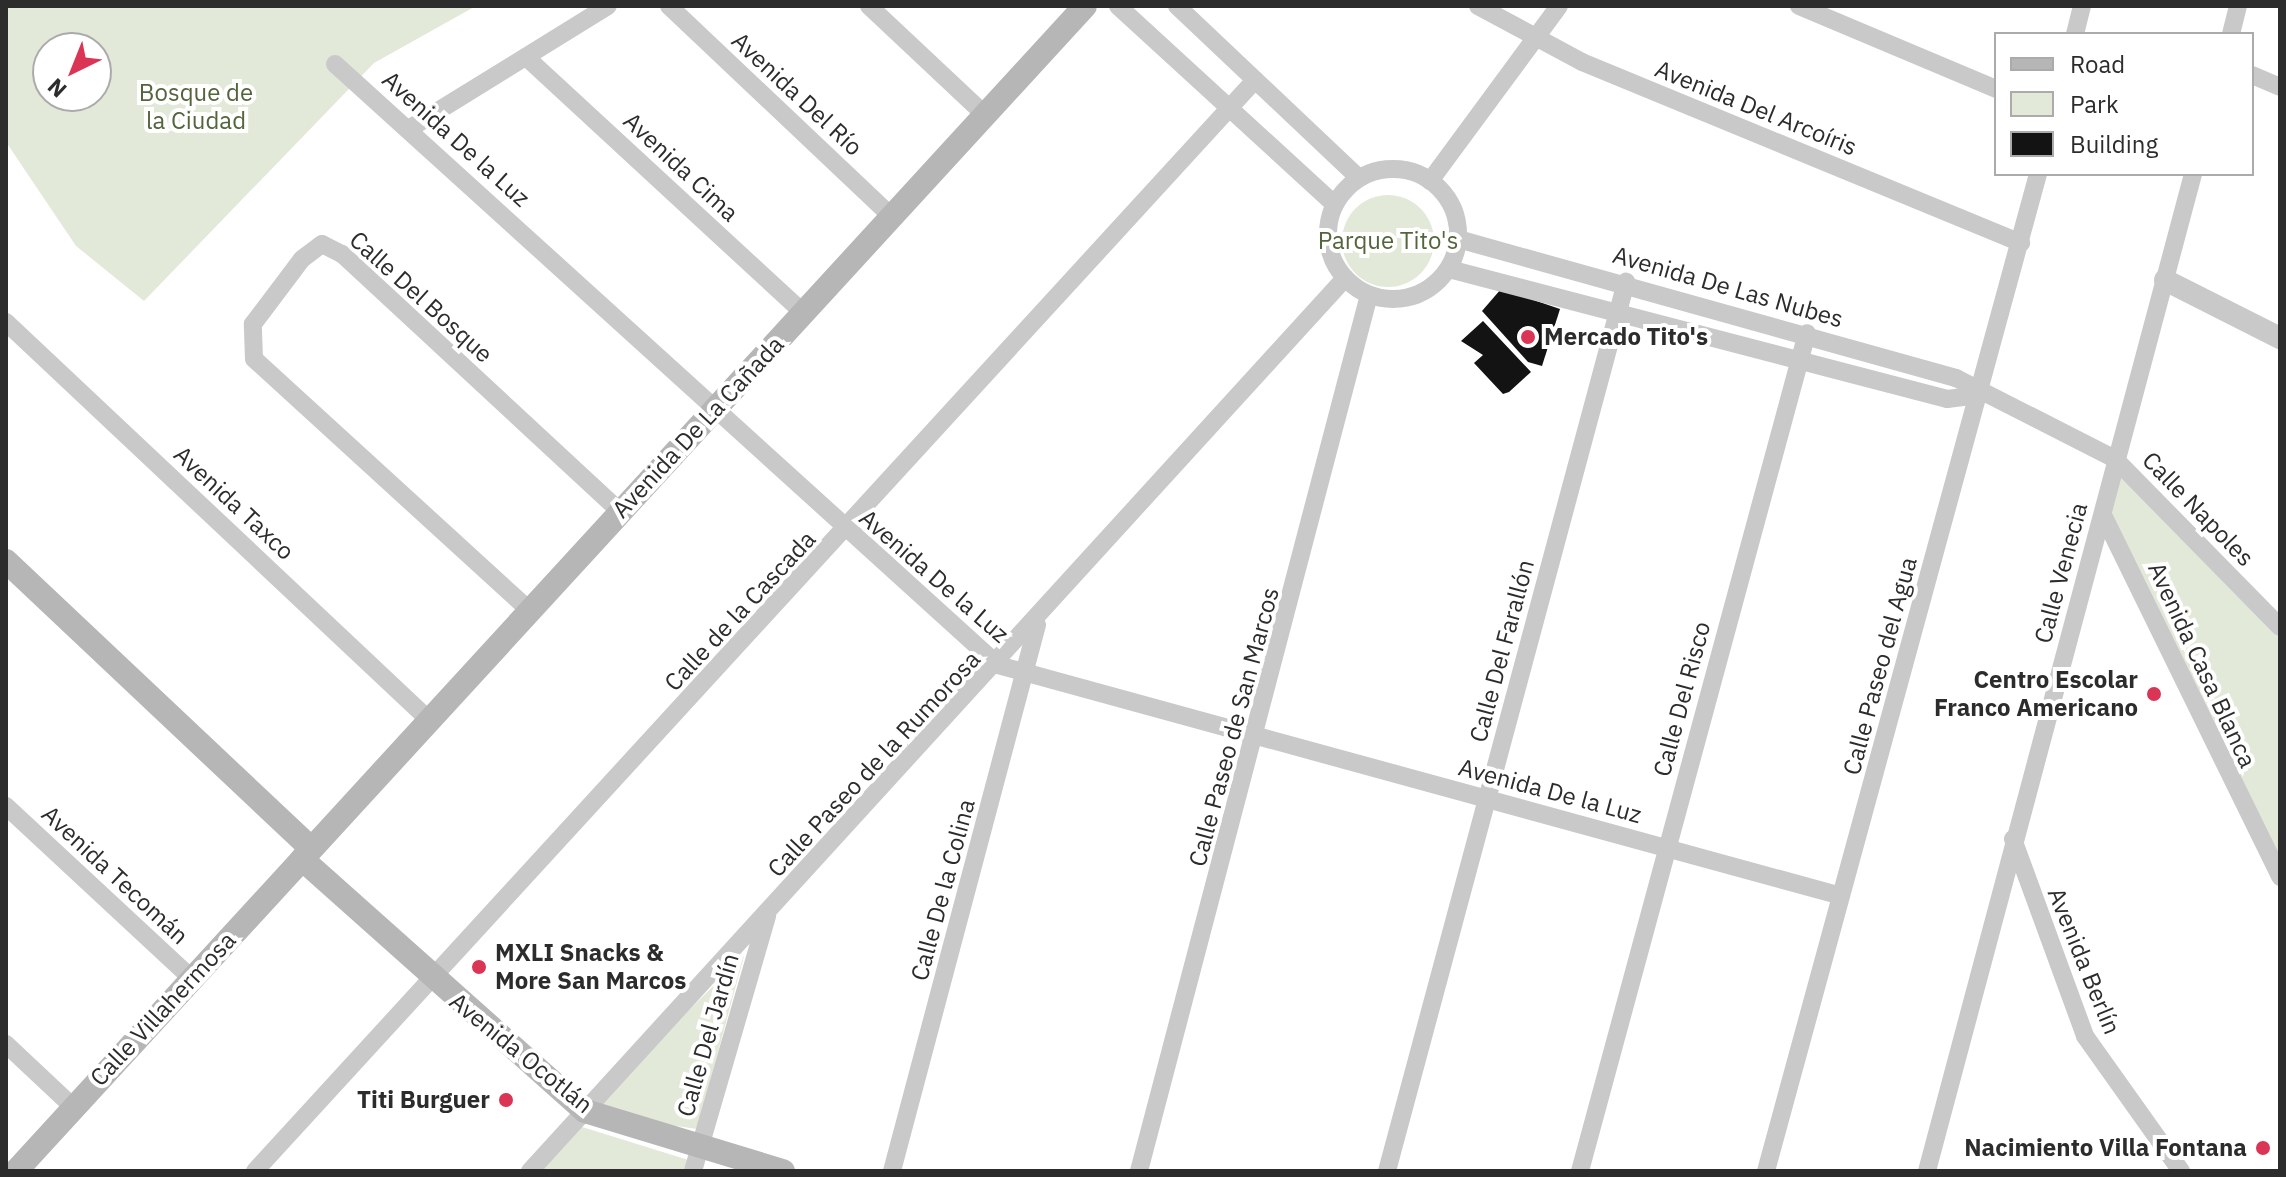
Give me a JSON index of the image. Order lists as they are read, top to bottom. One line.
{"streets":{"main road":["Avenida De La Cañada","Calle Villahermosa","Avenida Ocotlán"],"street":["Avenida Del Río","Avenida Del Arcoíris","Avenida De la Luz","Avenida Cima","Avenida De Las Nubes","Calle Del Bosque","Avenida Taxco","Calle Napoles","Calle Venecia","Calle de la Cascada","Calle Del Farallón","Avenida Casa Blanca","Calle Paseo del Agua","Calle Del Risco","Calle Paseo de San Marcos","Calle Paseo de la Rumorosa","Avenida Tecomán","Calle De la Colina","Avenida Berlín","Calle Del Jardín"]},"crossings":[["Avenida Del Río","Avenida De La Cañada"],["Avenida Del Arcoíris","Calle Paseo del Agua"],["Avenida De la Luz","Avenida De La Cañada"],["Avenida De la Luz","Calle de la Cascada"],["Avenida De la Luz","Calle Del Farallón"],["Avenida De la Luz","Calle Paseo del Agua"],["Avenida De la Luz","Calle Del Risco"],["Avenida De la Luz","Calle Paseo de San Marcos"],["Avenida De la Luz","Calle Paseo de la Rumorosa"],["Avenida De la Luz","Calle De la Colina"],["Avenida Cima","Avenida De La Cañada"],["Avenida De Las Nubes","Calle Napoles"],["Avenida De Las Nubes","Calle Venecia"],["Avenida De Las Nubes","Calle Del Farallón"],["Avenida De Las Nubes","Calle Paseo del Agua"],["Avenida De Las Nubes","Calle Del Risco"],["Avenida De Las Nubes","Calle Paseo de San Marcos"],["Avenida De Las Nubes","Calle Paseo de la Rumorosa"],["Calle Del Bosque","Avenida De La Cañada"],["Avenida De La Cañada","Avenida Taxco"],["Avenida De La Cañada","Calle Villahermosa"],["Avenida De La Cañada","Avenida Ocotlán"],["Calle Napoles","Calle Venecia"],["Calle Venecia","Avenida Casa Blanca"],["Calle Venecia","Avenida Berlín"],["Calle de la Cascada","Avenida Ocotlán"],["Calle Paseo de San Marcos","Calle Paseo de la Rumorosa"],["Calle Paseo de la Rumorosa","Calle De la Colina"],["Calle Paseo de la Rumorosa","Calle Del Jardín"],["Calle Paseo de la Rumorosa","Avenida Ocotlán"],["Avenida Tecomán","Calle Villahermosa"],["Calle Villahermosa","Avenida Ocotlán"],["Calle Del Jardín","Avenida Ocotlán"]],"parks":["Bosque de la Ciudad","Parque Tito's"],"places":["Mercado Tito's","Centro Escolar Franco Americano","MXLI Snacks & More San Marcos","Titi Burguer","Nacimiento Villa Fontana"],"legend":["Road","Park","Building"],"north":"bottom left"}
